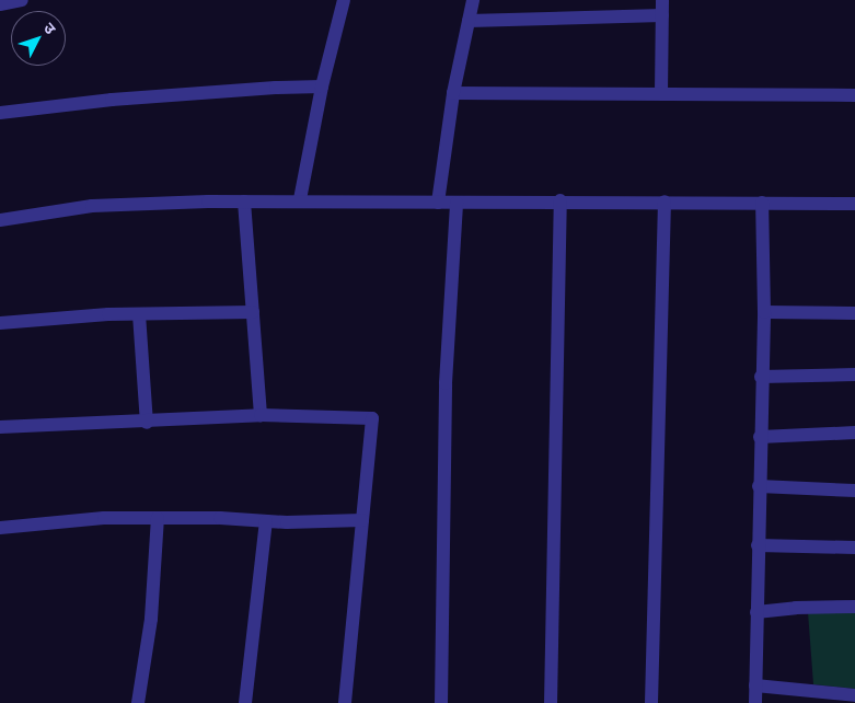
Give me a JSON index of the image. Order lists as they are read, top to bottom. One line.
{"north":"top right"}
